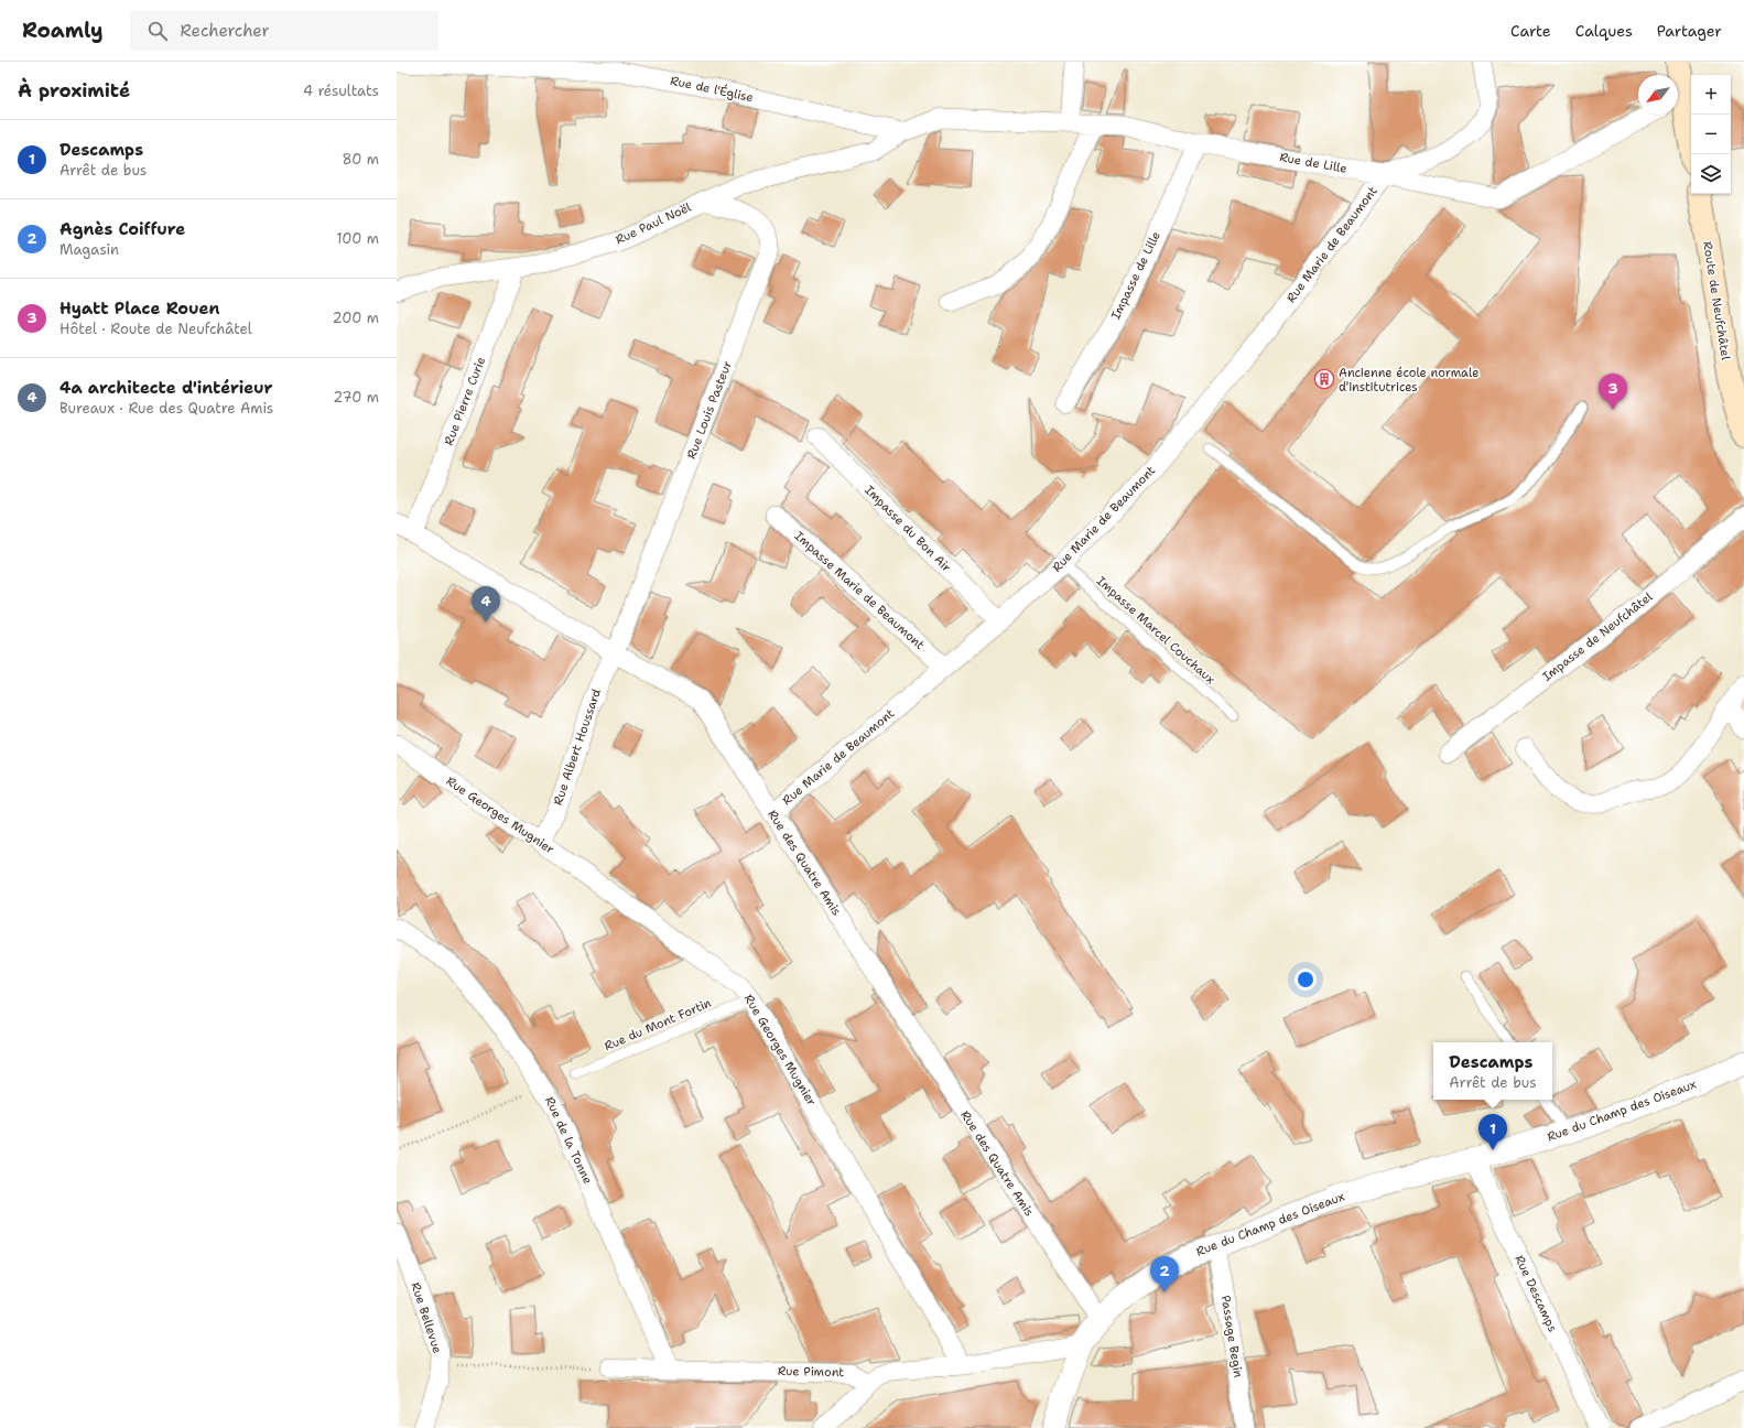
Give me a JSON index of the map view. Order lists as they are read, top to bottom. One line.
{"streets":{"main road":["Route de Neufchâtel"],"street":["Rue de l'Église","Rue de Lille","Rue Paul Noël","Rue Marie de Beaumont","Impasse de Lille","Rue Pierre Curie","Rue Louis Pasteur","Impasse du Bon Air","Impasse Marie de Beaumont","Impasse de Neufchâtel","Rue Albert Houssard","Rue Georges Mugnier","Rue des Quatre Amis","Rue du Champ des Oiseaux","Rue de la Tonne","Rue Descamps","Rue Bellevue","Passage Begin","Rue Pimont"],"lane":["Impasse Marcel Couchaux","Rue du Mont Fortin"]},"crossings":[["Rue de l'Église","Rue de Lille"],["Rue de l'Église","Rue Paul Noël"],["Rue de Lille","Rue Paul Noël"],["Rue de Lille","Rue Marie de Beaumont"],["Rue de Lille","Impasse de Lille"],["Rue Paul Noël","Rue Pierre Curie"],["Rue Paul Noël","Rue Louis Pasteur"],["Rue Marie de Beaumont","Impasse du Bon Air"],["Rue Marie de Beaumont","Impasse Marie de Beaumont"],["Rue Marie de Beaumont","Impasse Marcel Couchaux"],["Rue Marie de Beaumont","Rue des Quatre Amis"],["Rue Pierre Curie","Rue des Quatre Amis"],["Rue Louis Pasteur","Rue Albert Houssard"],["Rue Louis Pasteur","Rue des Quatre Amis"],["Rue Albert Houssard","Rue Georges Mugnier"],["Rue Albert Houssard","Rue des Quatre Amis"],["Rue Georges Mugnier","Rue du Mont Fortin"],["Rue des Quatre Amis","Rue du Champ des Oiseaux"],["Rue du Champ des Oiseaux","Rue Descamps"],["Rue du Champ des Oiseaux","Passage Begin"],["Rue de la Tonne","Rue Pimont"]],"places":{"building":["Ancienne école normale d'institutrices"]},"north":"bottom left","page":{"header":"Roamly","search":"Rechercher","nav":["Carte","Calques","Partager"],"heading":["À proximité","4 résultats"],"map_buttons":["+","−"],"list":[{"mark":"1","name":"Descamps","note":"Arrêt de bus","value":"80 m"},{"mark":"2","name":"Agnès Coiffure","note":"Magasin","value":"100 m"},{"mark":"3","name":"Hyatt Place Rouen","note":"Hôtel · Route de Neufchâtel","value":"200 m"},{"mark":"4","name":"4a architecte d'intérieur","note":"Bureaux · Rue des Quatre Amis","value":"270 m"}],"pins":["3","4","1","2"],"popup":["Descamps","Arrêt de bus"]}}
